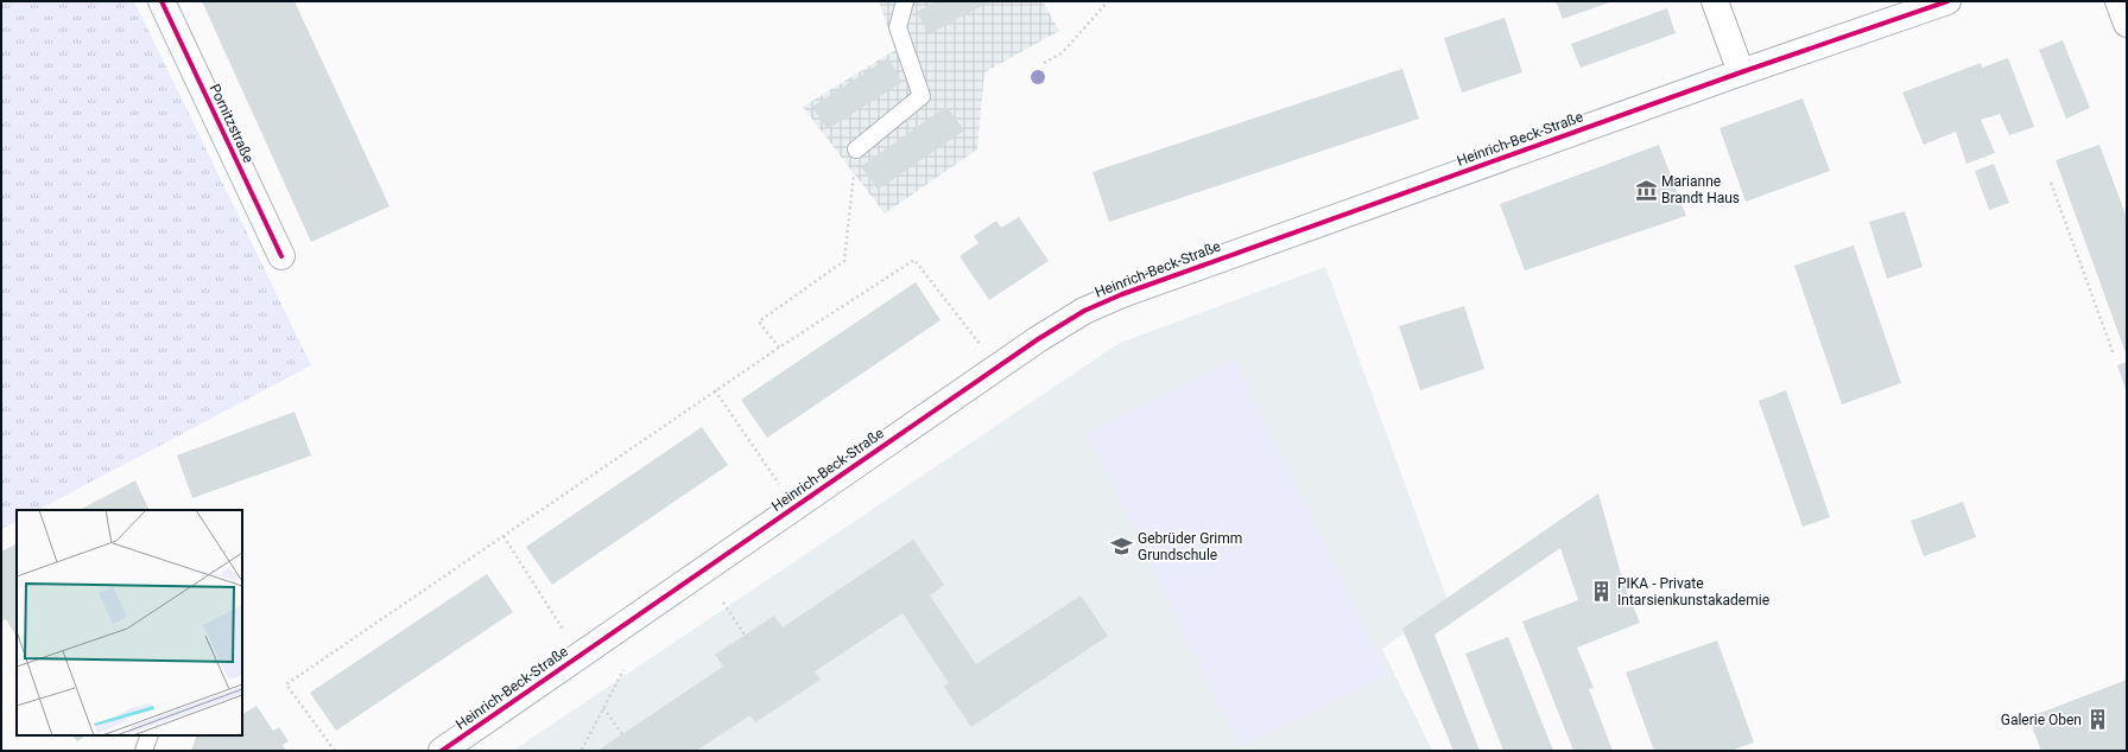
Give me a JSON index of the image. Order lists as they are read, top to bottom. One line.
{"streets":{"street":["Pornitzstraße","Heinrich-Beck-Straße"]},"places":{"museum":["Marianne Brandt Haus"],"school or university":["Gebrüder Grimm Grundschule"],"building":["PIKA - Private Intarsienkunstakademie","Galerie Oben"]}}
